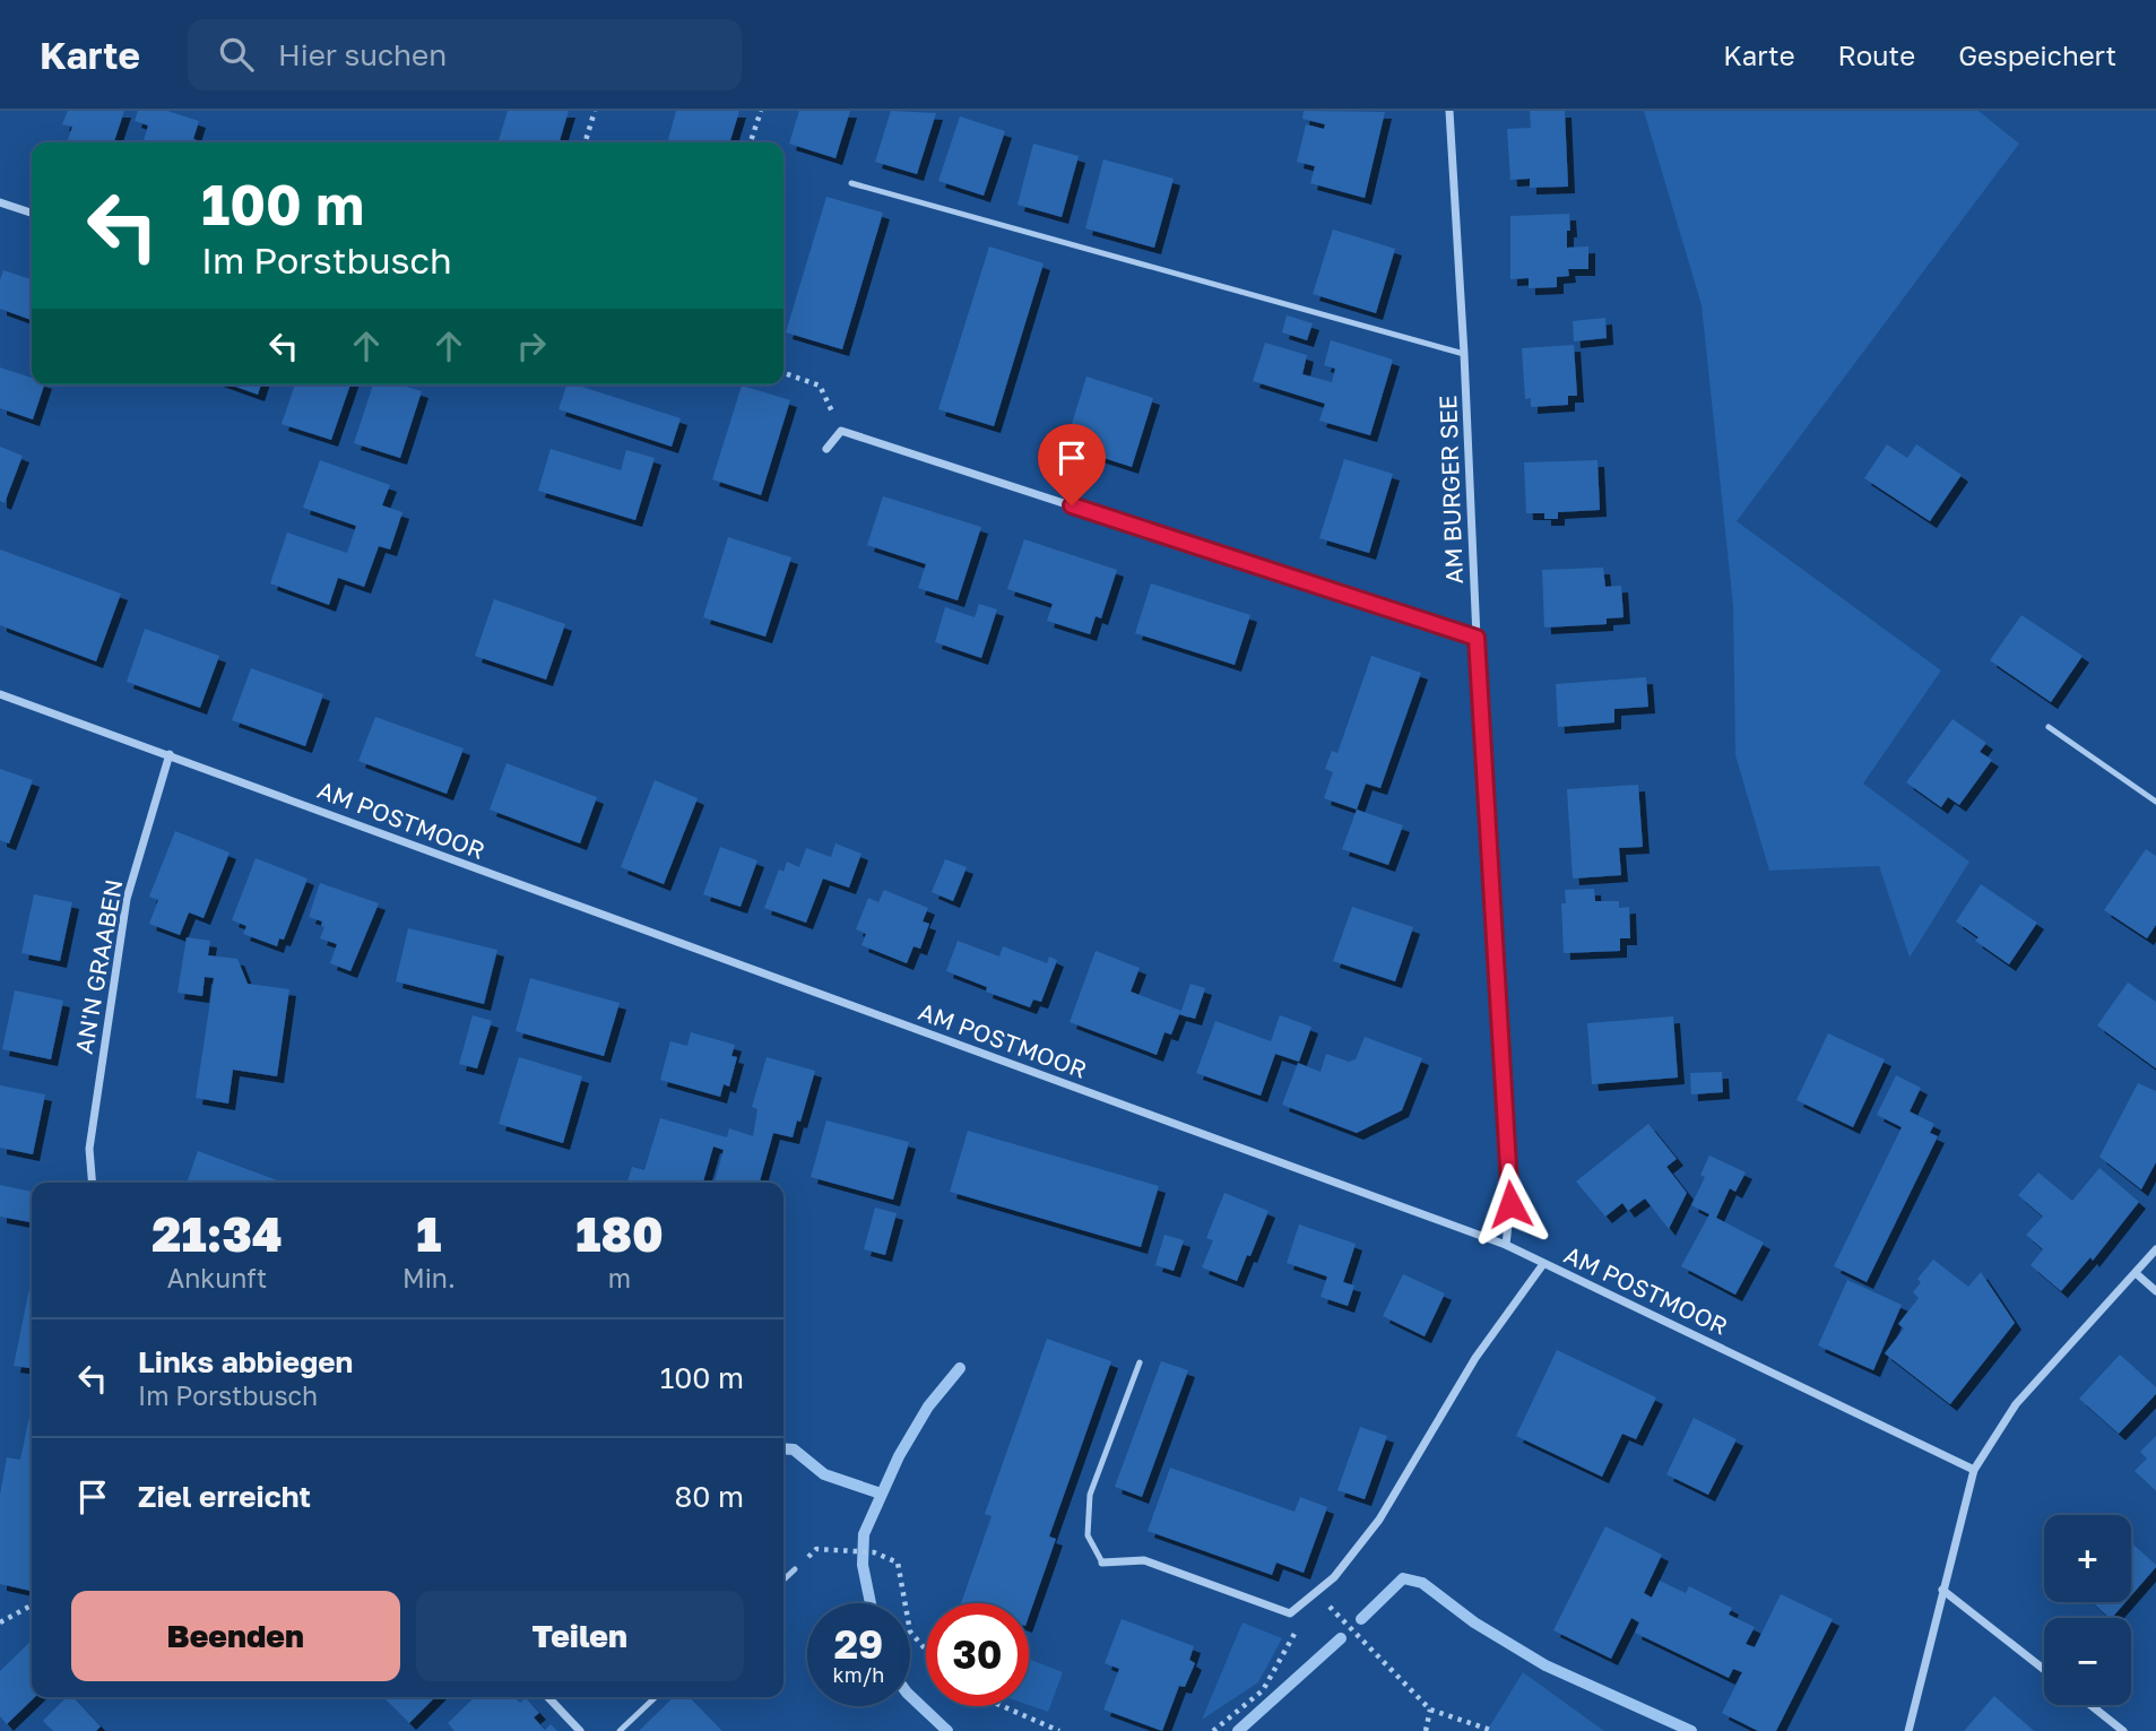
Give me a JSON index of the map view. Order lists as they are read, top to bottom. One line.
{"streets":{"street":["AM BURGER SEE","AM POSTMOOR","AN'N GRAABEN"]},"crossings":[["AM BURGER SEE","AM POSTMOOR"],["AM POSTMOOR","AN'N GRAABEN"]],"page":{"header":"Karte","search":"Hier suchen","nav":["Karte","Route","Gespeichert"],"turn":["100 m","Im Porstbusch"],"eta":["21:34","Ankunft","1","Min.","180","m"],"list":[{"name":"Links abbiegen","note":"Im Porstbusch","value":"100 m"},{"name":"Ziel erreicht","value":"80 m"}],"map_buttons":["+","−"],"buttons":["Beenden","Teilen"],"speed":"29 km/h","limit":"30"}}
